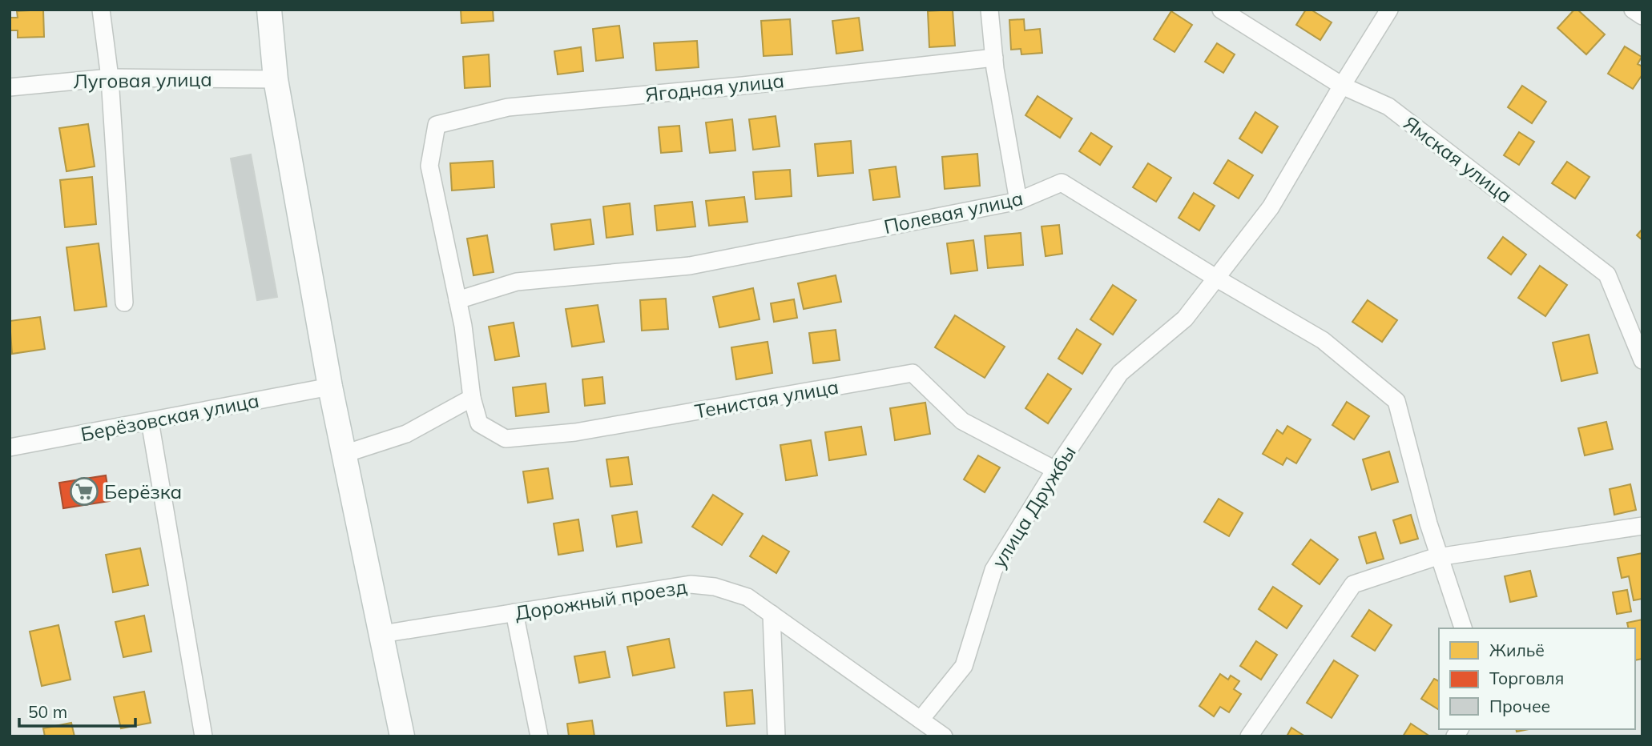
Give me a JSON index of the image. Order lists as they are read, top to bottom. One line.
{"streets":{"street":["Луговая улица","Ягодная улица","Ямская улица","Полевая улица","Тенистая улица","Берёзовская улица","улица Дружбы","Дорожный проезд"]},"crossings":[["Ягодная улица","Полевая улица"],["Ямская улица","улица Дружбы"],["Полевая улица","улица Дружбы"],["Тенистая улица","улица Дружбы"],["улица Дружбы","Дорожный проезд"]],"places":{"supermarket":["Берёзка"]},"legend":["Жильё","Торговля","Прочее"],"scale_bar":"50 m"}
